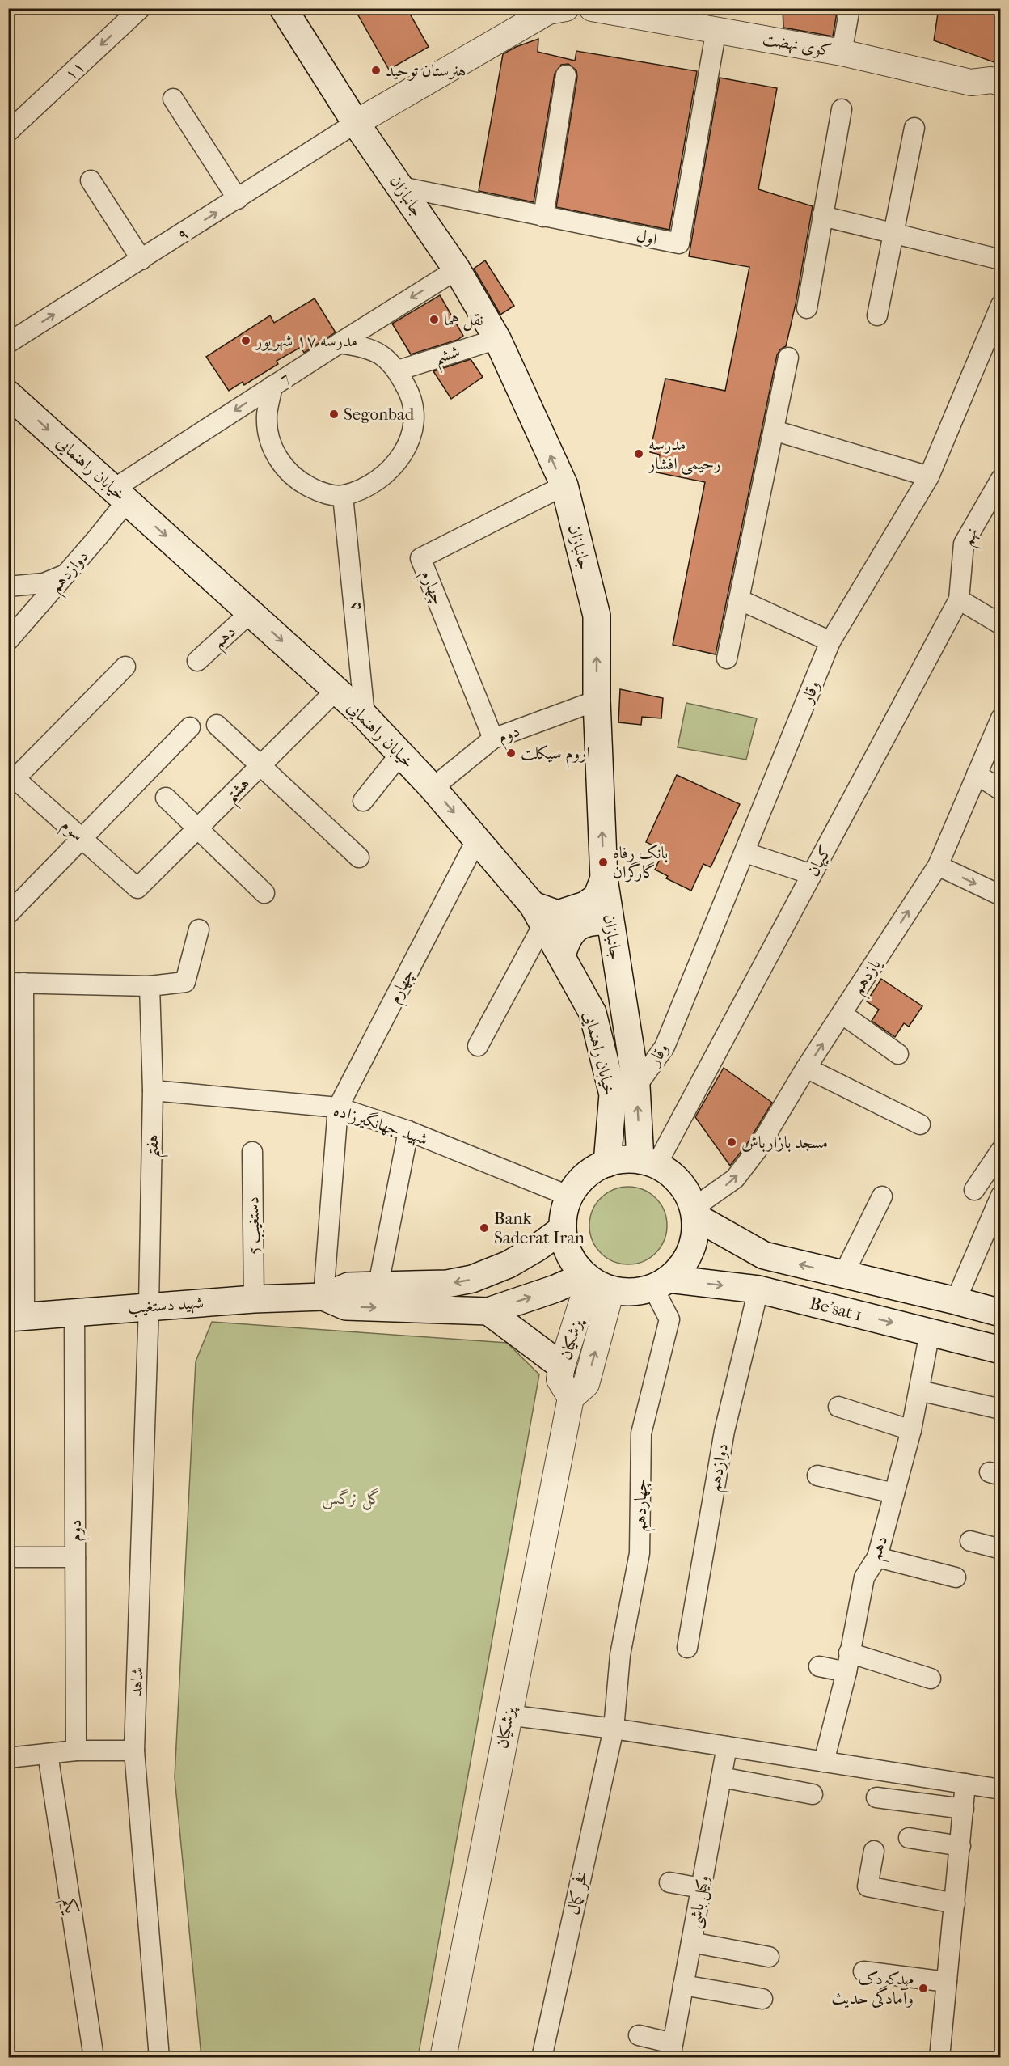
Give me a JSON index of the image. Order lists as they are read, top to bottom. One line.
{"streets":{"main road":["جانبازان","خیابان راهنمایی","شهید دستغیب","Be'sat 1"],"street":["کوی نهضت","۱۱","۹","اول","ششم","7","نهم","دوازدهم","چهارم","۵","دهم","وقار","دوم","هشتم","سوم","کیهان","یازدهم","شهید جهانگیرزاده","هفتم","دستغیب 5","پزشکیان","چهاردهم","شاهد","فخر کمال","وکیل باشی","یکم"]},"crossings":[["کوی نهضت","اول"],["جانبازان","۹"],["جانبازان","اول"],["جانبازان","ششم"],["جانبازان","7"],["جانبازان","خیابان راهنمایی"],["جانبازان","چهارم"],["جانبازان","وقار"],["جانبازان","دوم"],["جانبازان","کیهان"],["جانبازان","یازدهم"],["جانبازان","شهید جهانگیرزاده"],["جانبازان","Be'sat 1"],["جانبازان","پزشکیان"],["جانبازان","چهاردهم"],["ششم","7"],["ششم","۵"],["7","خیابان راهنمایی"],["7","دوازدهم"],["7","۵"],["خیابان راهنمایی","دوازدهم"],["خیابان راهنمایی","چهارم"],["خیابان راهنمایی","۵"],["خیابان راهنمایی","دهم"],["خیابان راهنمایی","دوم"],["خیابان راهنمایی","هشتم"],["خیابان راهنمایی","کیهان"],["خیابان راهنمایی","یازدهم"],["خیابان راهنمایی","شهید جهانگیرزاده"],["خیابان راهنمایی","Be'sat 1"],["خیابان راهنمایی","پزشکیان"],["خیابان راهنمایی","چهاردهم"],["نهم","کیهان"],["دوازدهم","Be'sat 1"],["چهارم","دوم"],["چهارم","شهید جهانگیرزاده"],["دهم","Be'sat 1"],["دوم","شهید دستغیب"],["هشتم","سوم"],["کیهان","یازدهم"],["کیهان","شهید جهانگیرزاده"],["کیهان","Be'sat 1"],["کیهان","پزشکیان"],["کیهان","چهاردهم"],["یازدهم","شهید جهانگیرزاده"],["یازدهم","Be'sat 1"],["یازدهم","پزشکیان"],["یازدهم","چهاردهم"],["شهید جهانگیرزاده","هفتم"],["شهید جهانگیرزاده","Be'sat 1"],["شهید جهانگیرزاده","پزشکیان"],["شهید جهانگیرزاده","چهاردهم"],["هفتم","شهید دستغیب"],["هفتم","شاهد"],["دستغیب 5","شهید دستغیب"],["شهید دستغیب","شاهد"],["Be'sat 1","پزشکیان"],["Be'sat 1","چهاردهم"],["پزشکیان","چهاردهم"],["چهاردهم","فخر کمال"]],"one_way":["۱۱","جانبازان","۹","7","خیابان راهنمایی","یازدهم"],"parks":["گل نرگس"],"places":["هنرستان توحید","نقل هما","مدرسه ۱۷ شهریور","Segonbad","مدرسه رحیمی افشار","اروم سیکلت","بانک رفاه گارگران","مسجد بازارباش","Bank Saderat Iran","مهدکودک وآمادگی حدیث"]}
